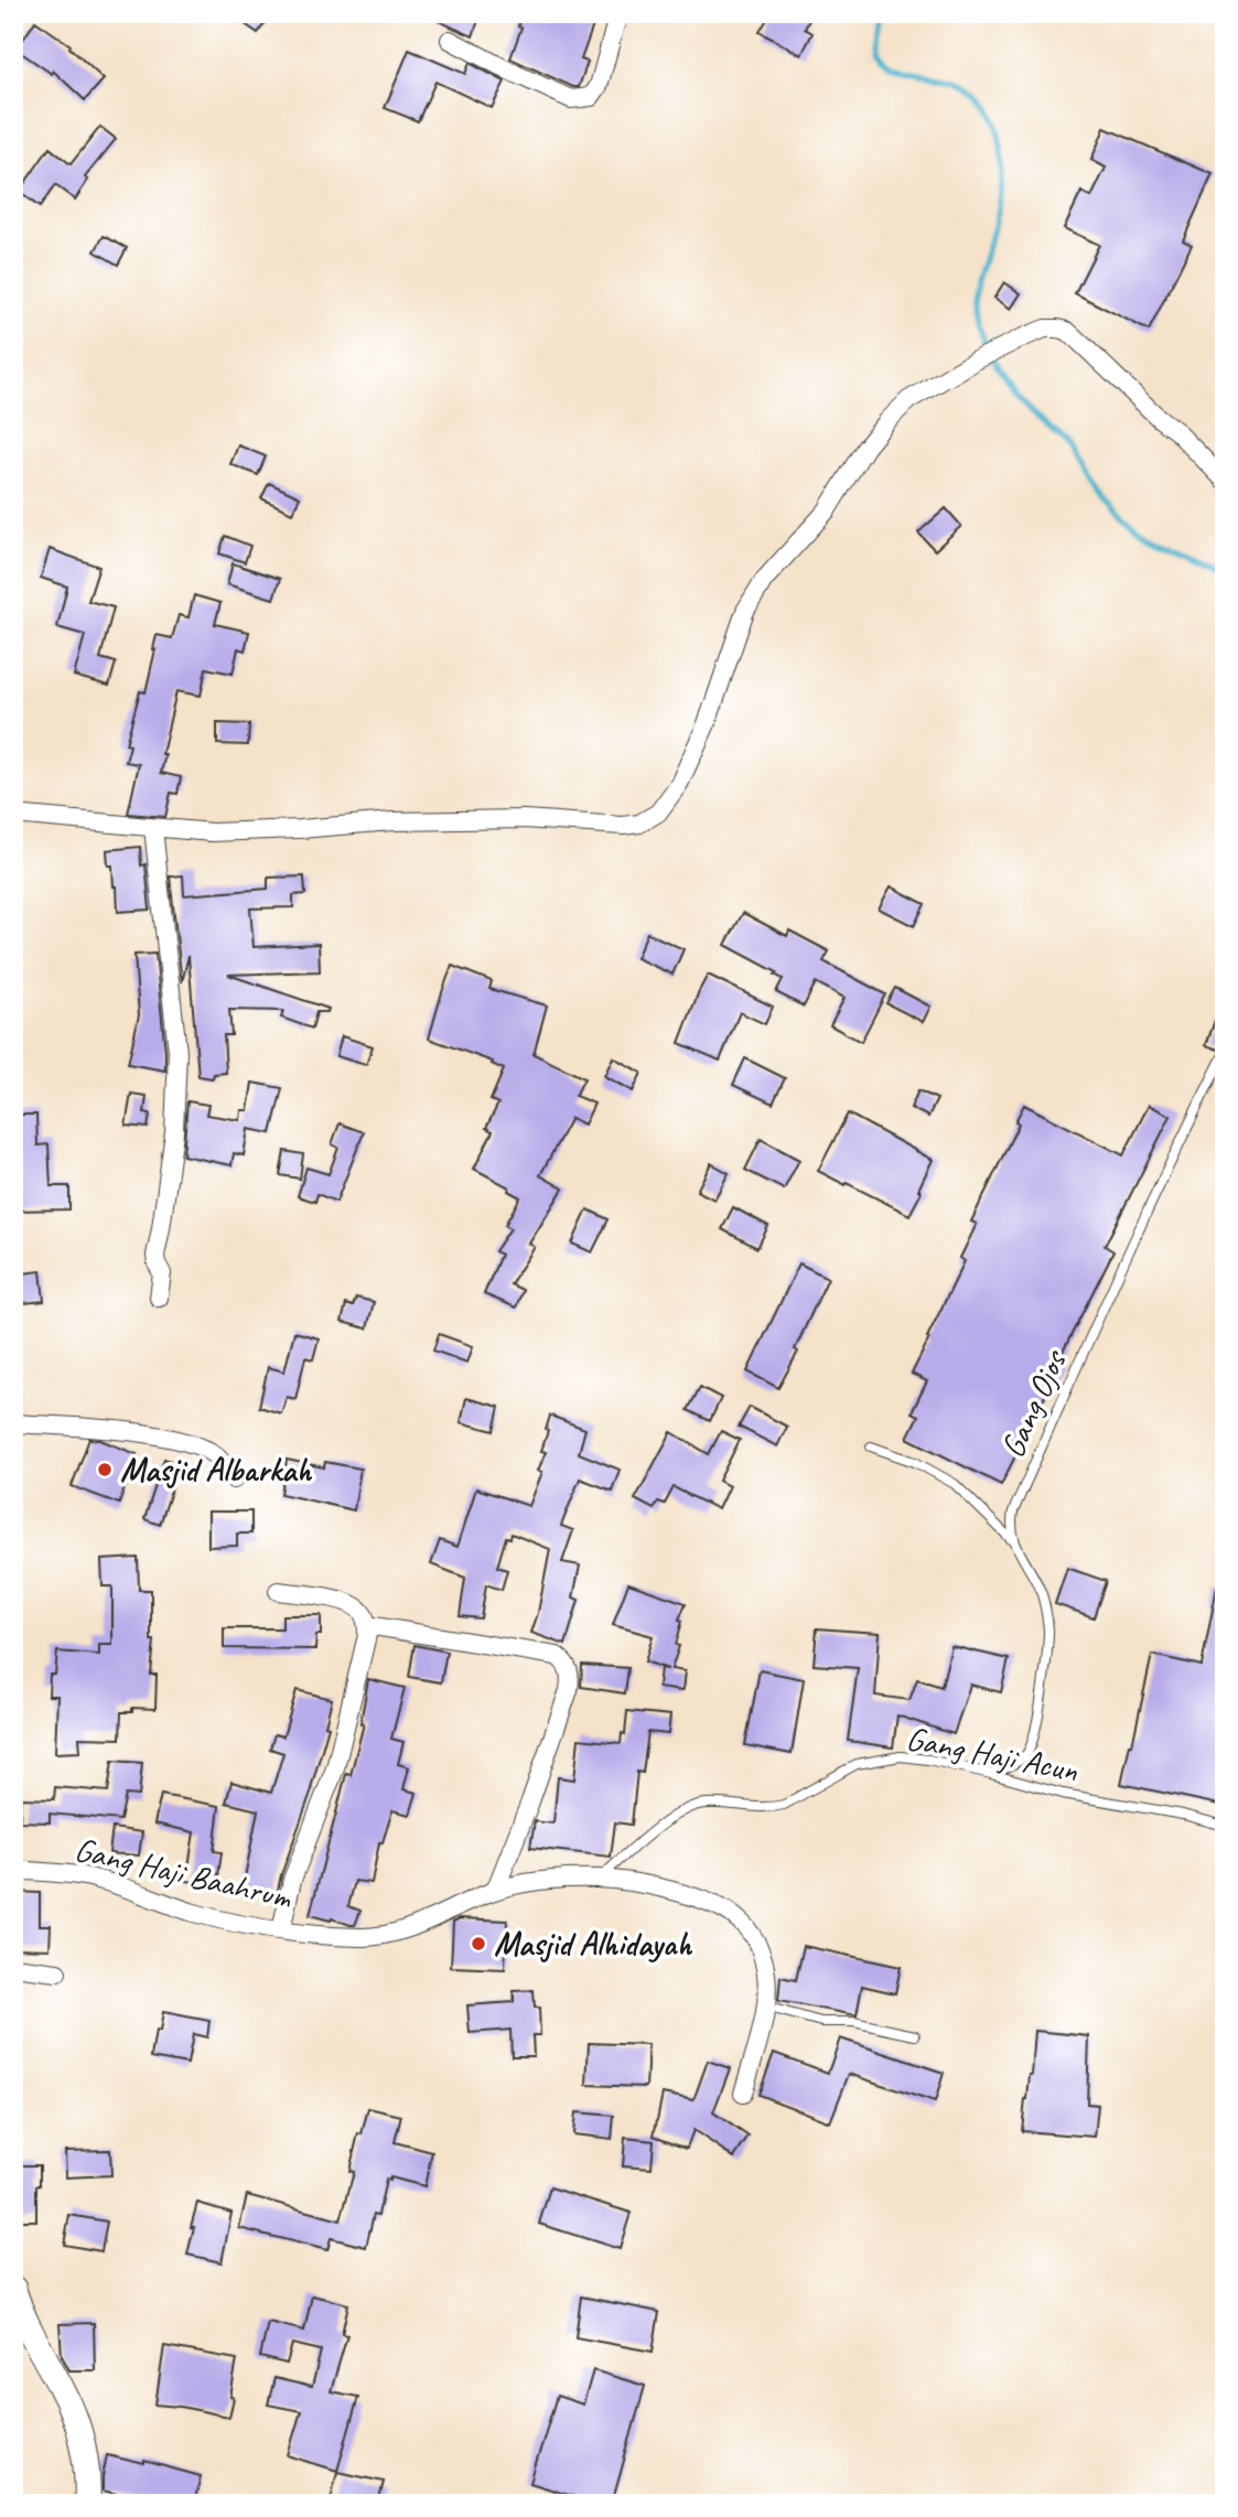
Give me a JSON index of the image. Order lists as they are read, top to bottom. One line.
{"streets":{"street":["Gang Haji Baahrum"],"lane":["Gang Ojos","Gang Haji Acun"]},"crossings":[["Gang Haji Acun","Gang Haji Baahrum"]],"places":["Masjid Albarkah","Masjid Alhidayah"]}
